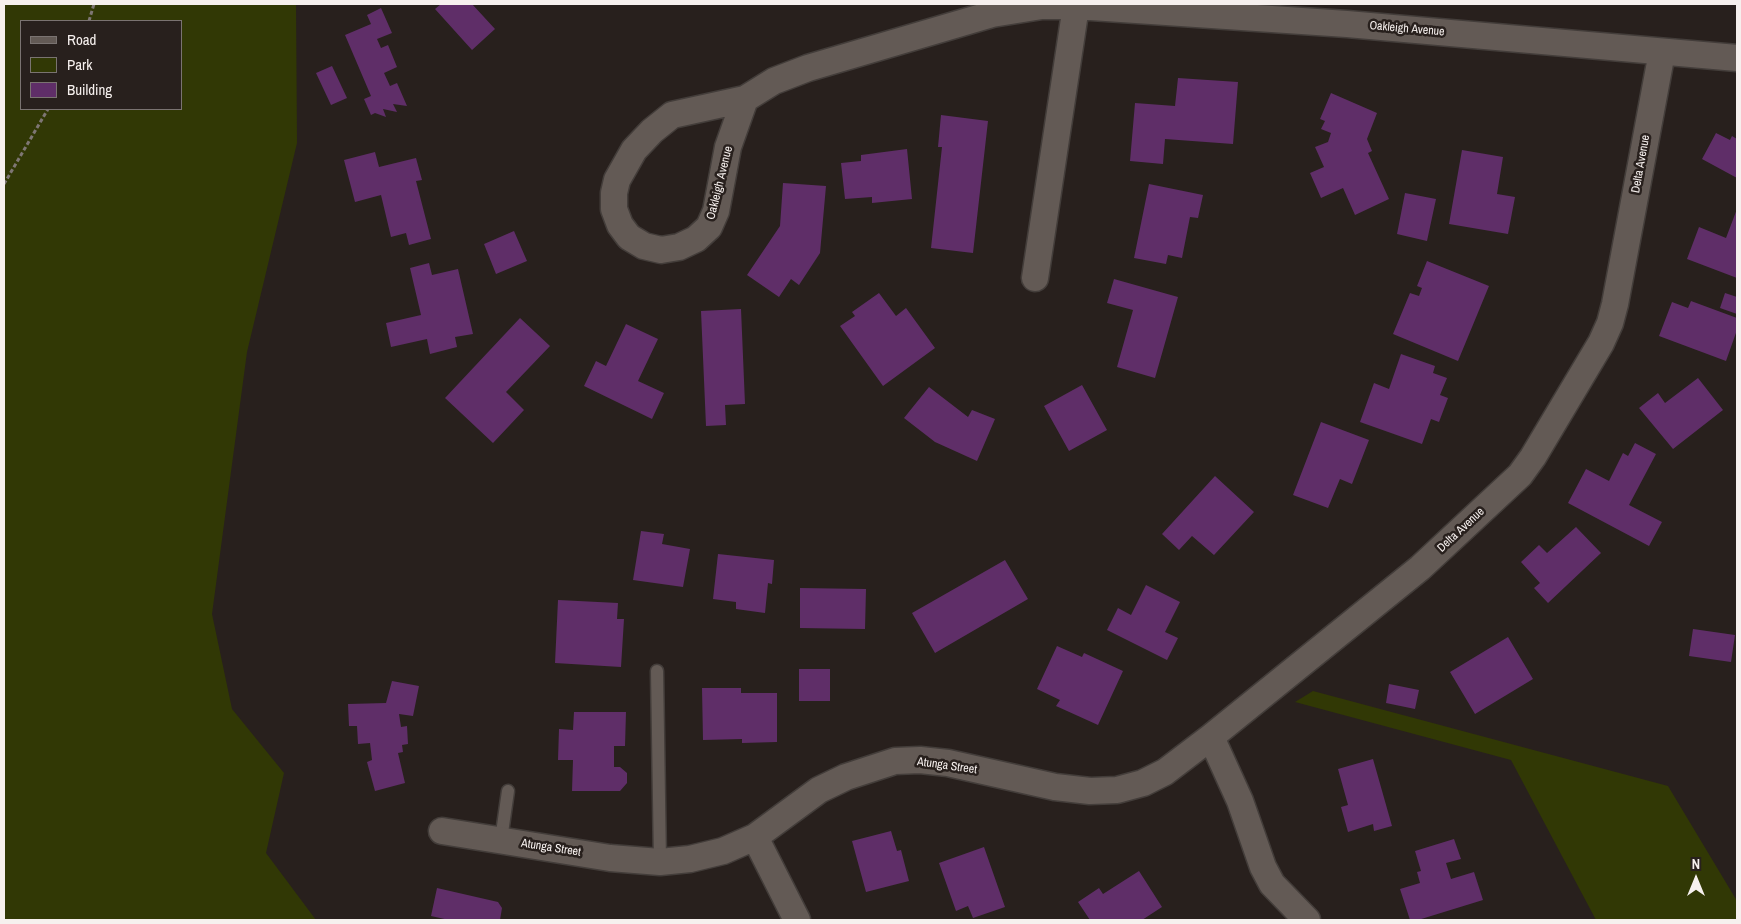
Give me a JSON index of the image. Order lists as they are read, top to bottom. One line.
{"streets":{"street":["Oakleigh Avenue","Delta Avenue","Atunga Street"]},"crossings":[["Oakleigh Avenue","Delta Avenue"],["Delta Avenue","Atunga Street"]],"legend":["Road","Park","Building"],"north":"top"}
